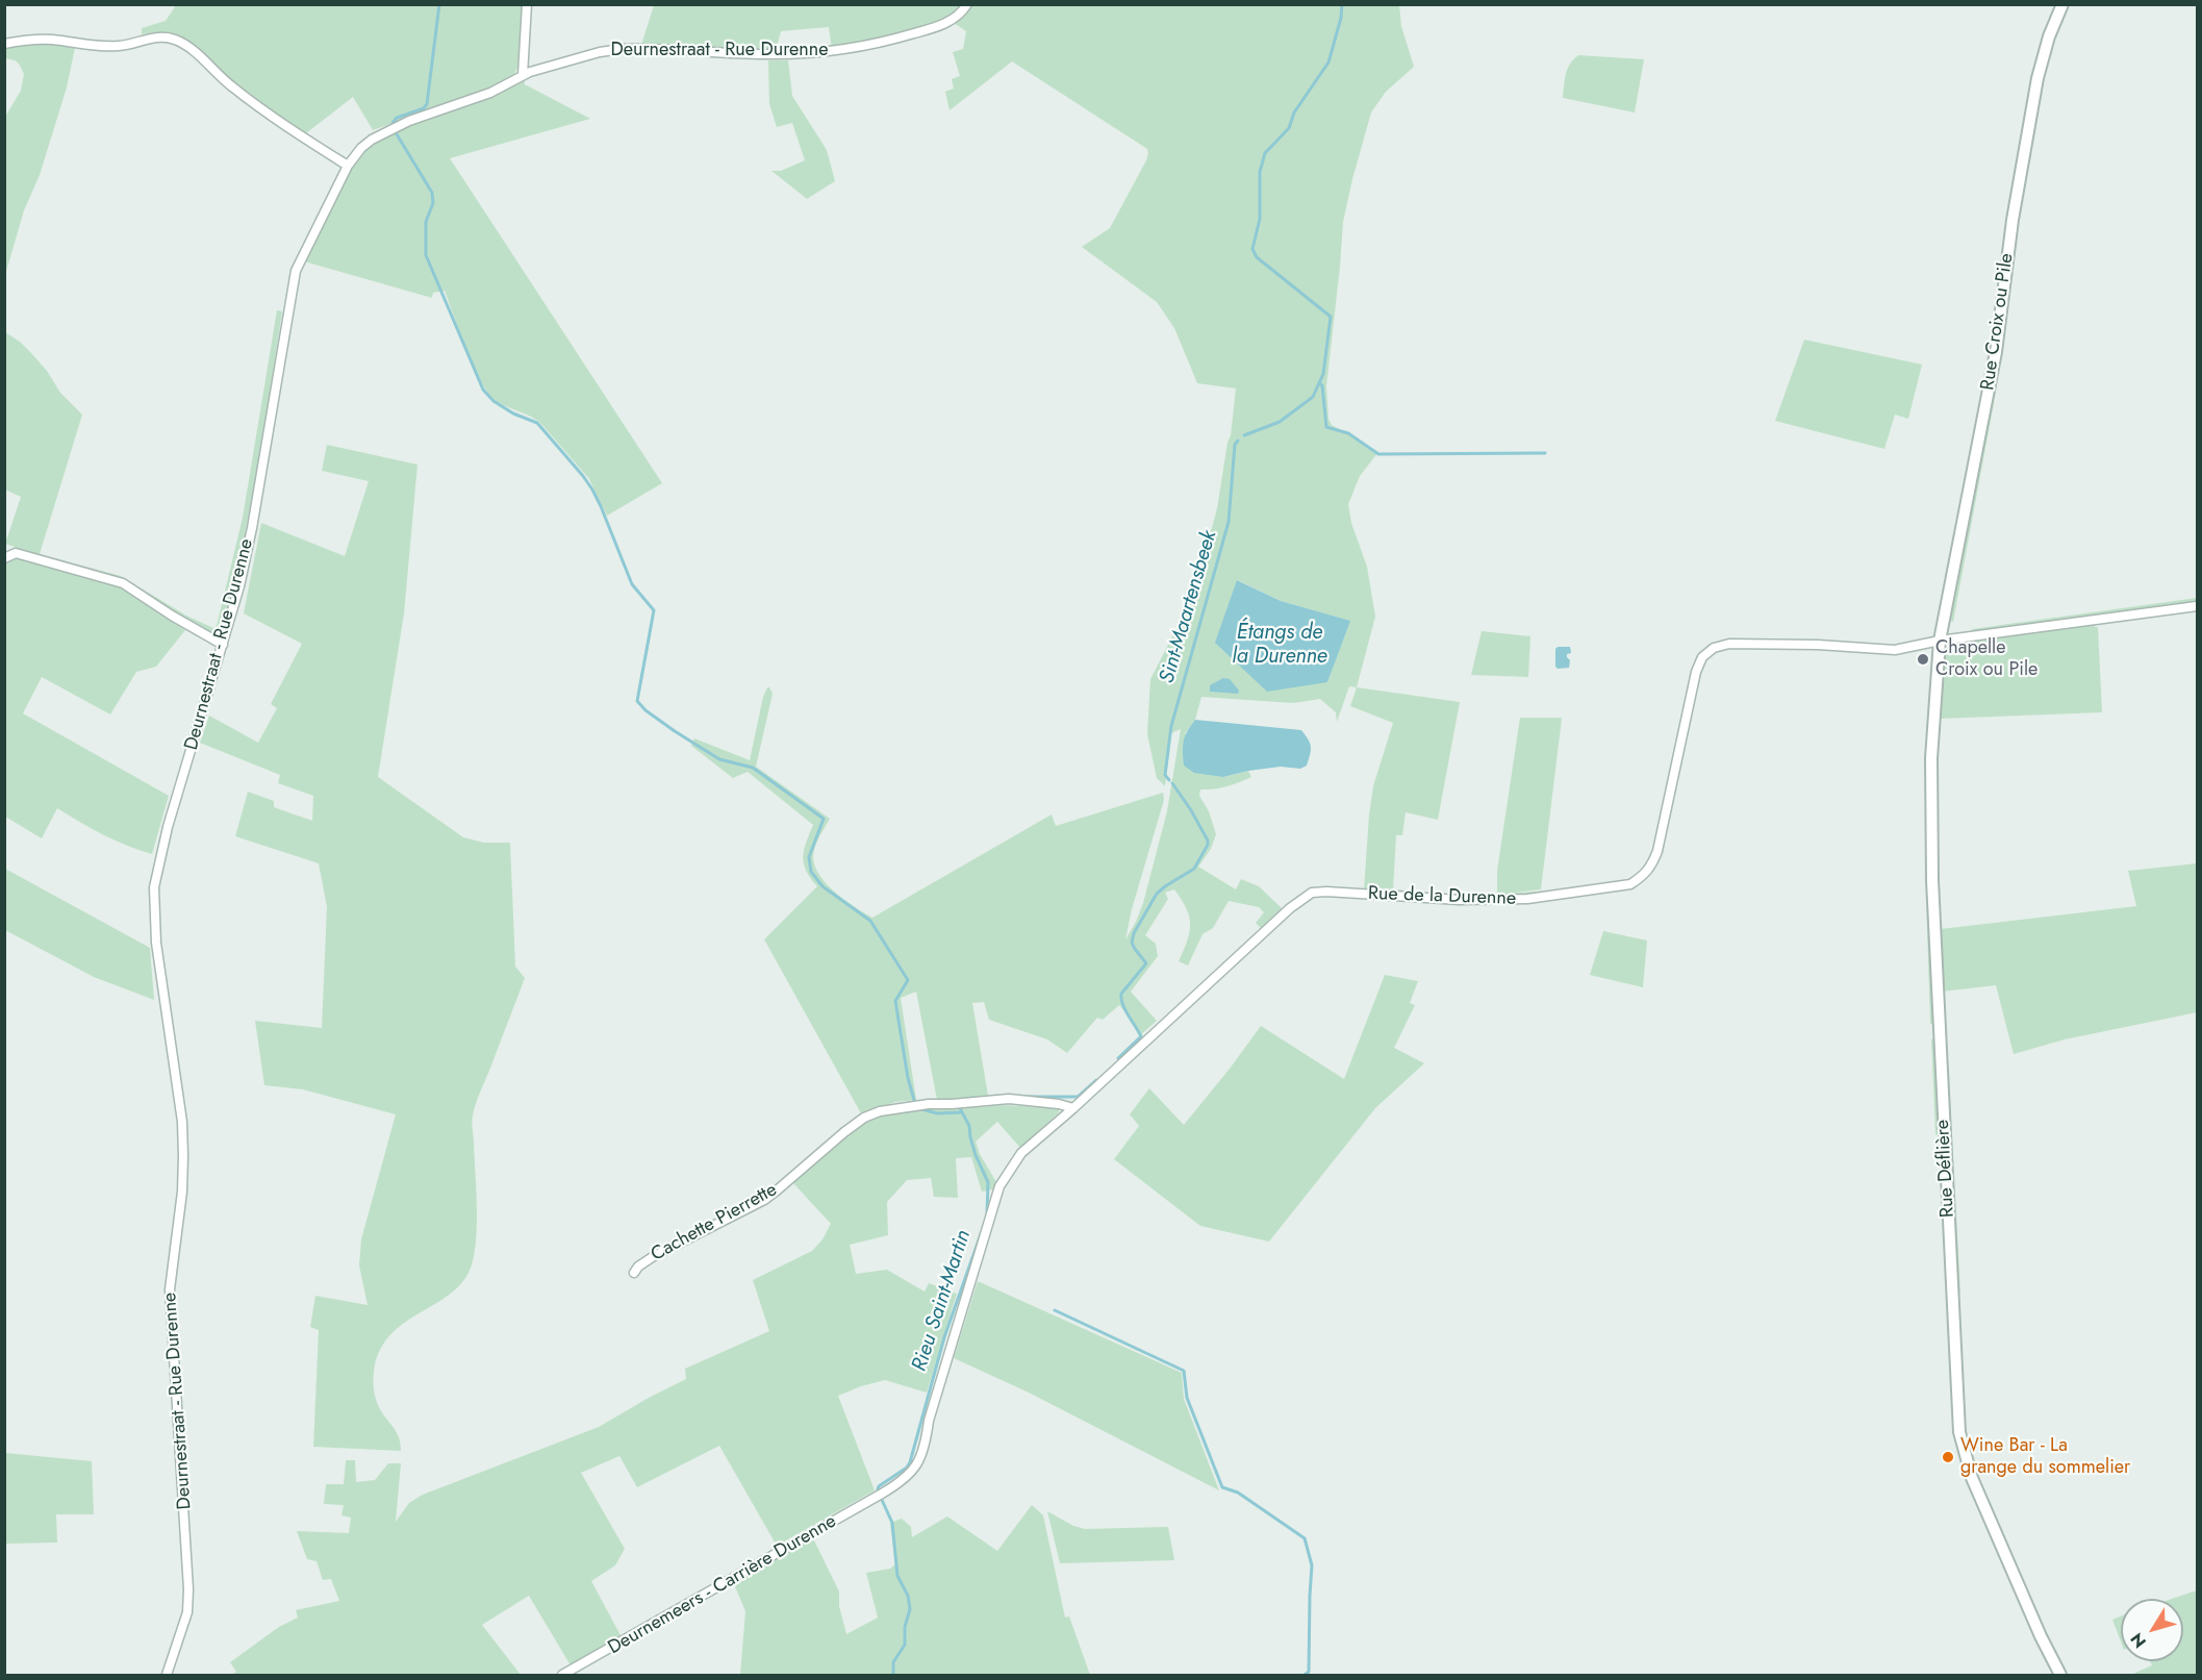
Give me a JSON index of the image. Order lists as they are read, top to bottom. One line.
{"streets":{"street":["Deurnestraat - Rue Durenne","Rue Croix ou Pile","Rue de la Durenne","Rue Déflière","Cachette Pierrette","Deurnemeers - Carrière Durenne"]},"crossings":[["Rue Croix ou Pile","Rue de la Durenne"],["Rue Croix ou Pile","Rue Déflière"],["Rue de la Durenne","Rue Déflière"],["Rue de la Durenne","Cachette Pierrette"],["Rue de la Durenne","Deurnemeers - Carrière Durenne"]],"water":["Sint-Maartensbeek","Étangs de la Durenne","Rieu Saint-Martin"],"places":["Chapelle Croix ou Pile","Wine Bar - La grange du sommelier"],"north":"bottom left"}
